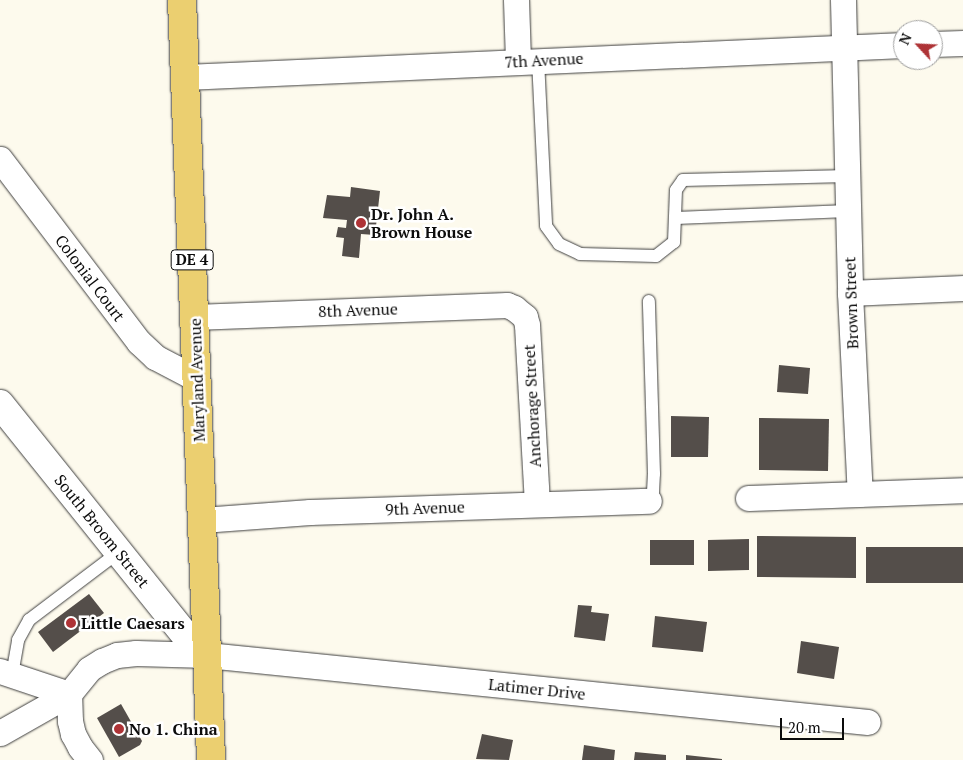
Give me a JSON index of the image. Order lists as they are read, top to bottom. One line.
{"streets":{"main road":["DE 4","Maryland Avenue"],"street":["7th Avenue","Colonial Court","Brown Street","8th Avenue","Anchorage Street","9th Avenue","South Broom Street","Latimer Drive"]},"crossings":[["7th Avenue","Brown Street"],["7th Avenue","Maryland Avenue"],["Colonial Court","Maryland Avenue"],["8th Avenue","Maryland Avenue"],["8th Avenue","Anchorage Street"],["Maryland Avenue","9th Avenue"],["Maryland Avenue","South Broom Street"],["Maryland Avenue","Latimer Drive"],["Anchorage Street","9th Avenue"],["South Broom Street","Latimer Drive"]],"places":["Dr. John A. Brown House","Little Caesars","No 1. China"],"scale_bar":"20 m","north":"top left"}
